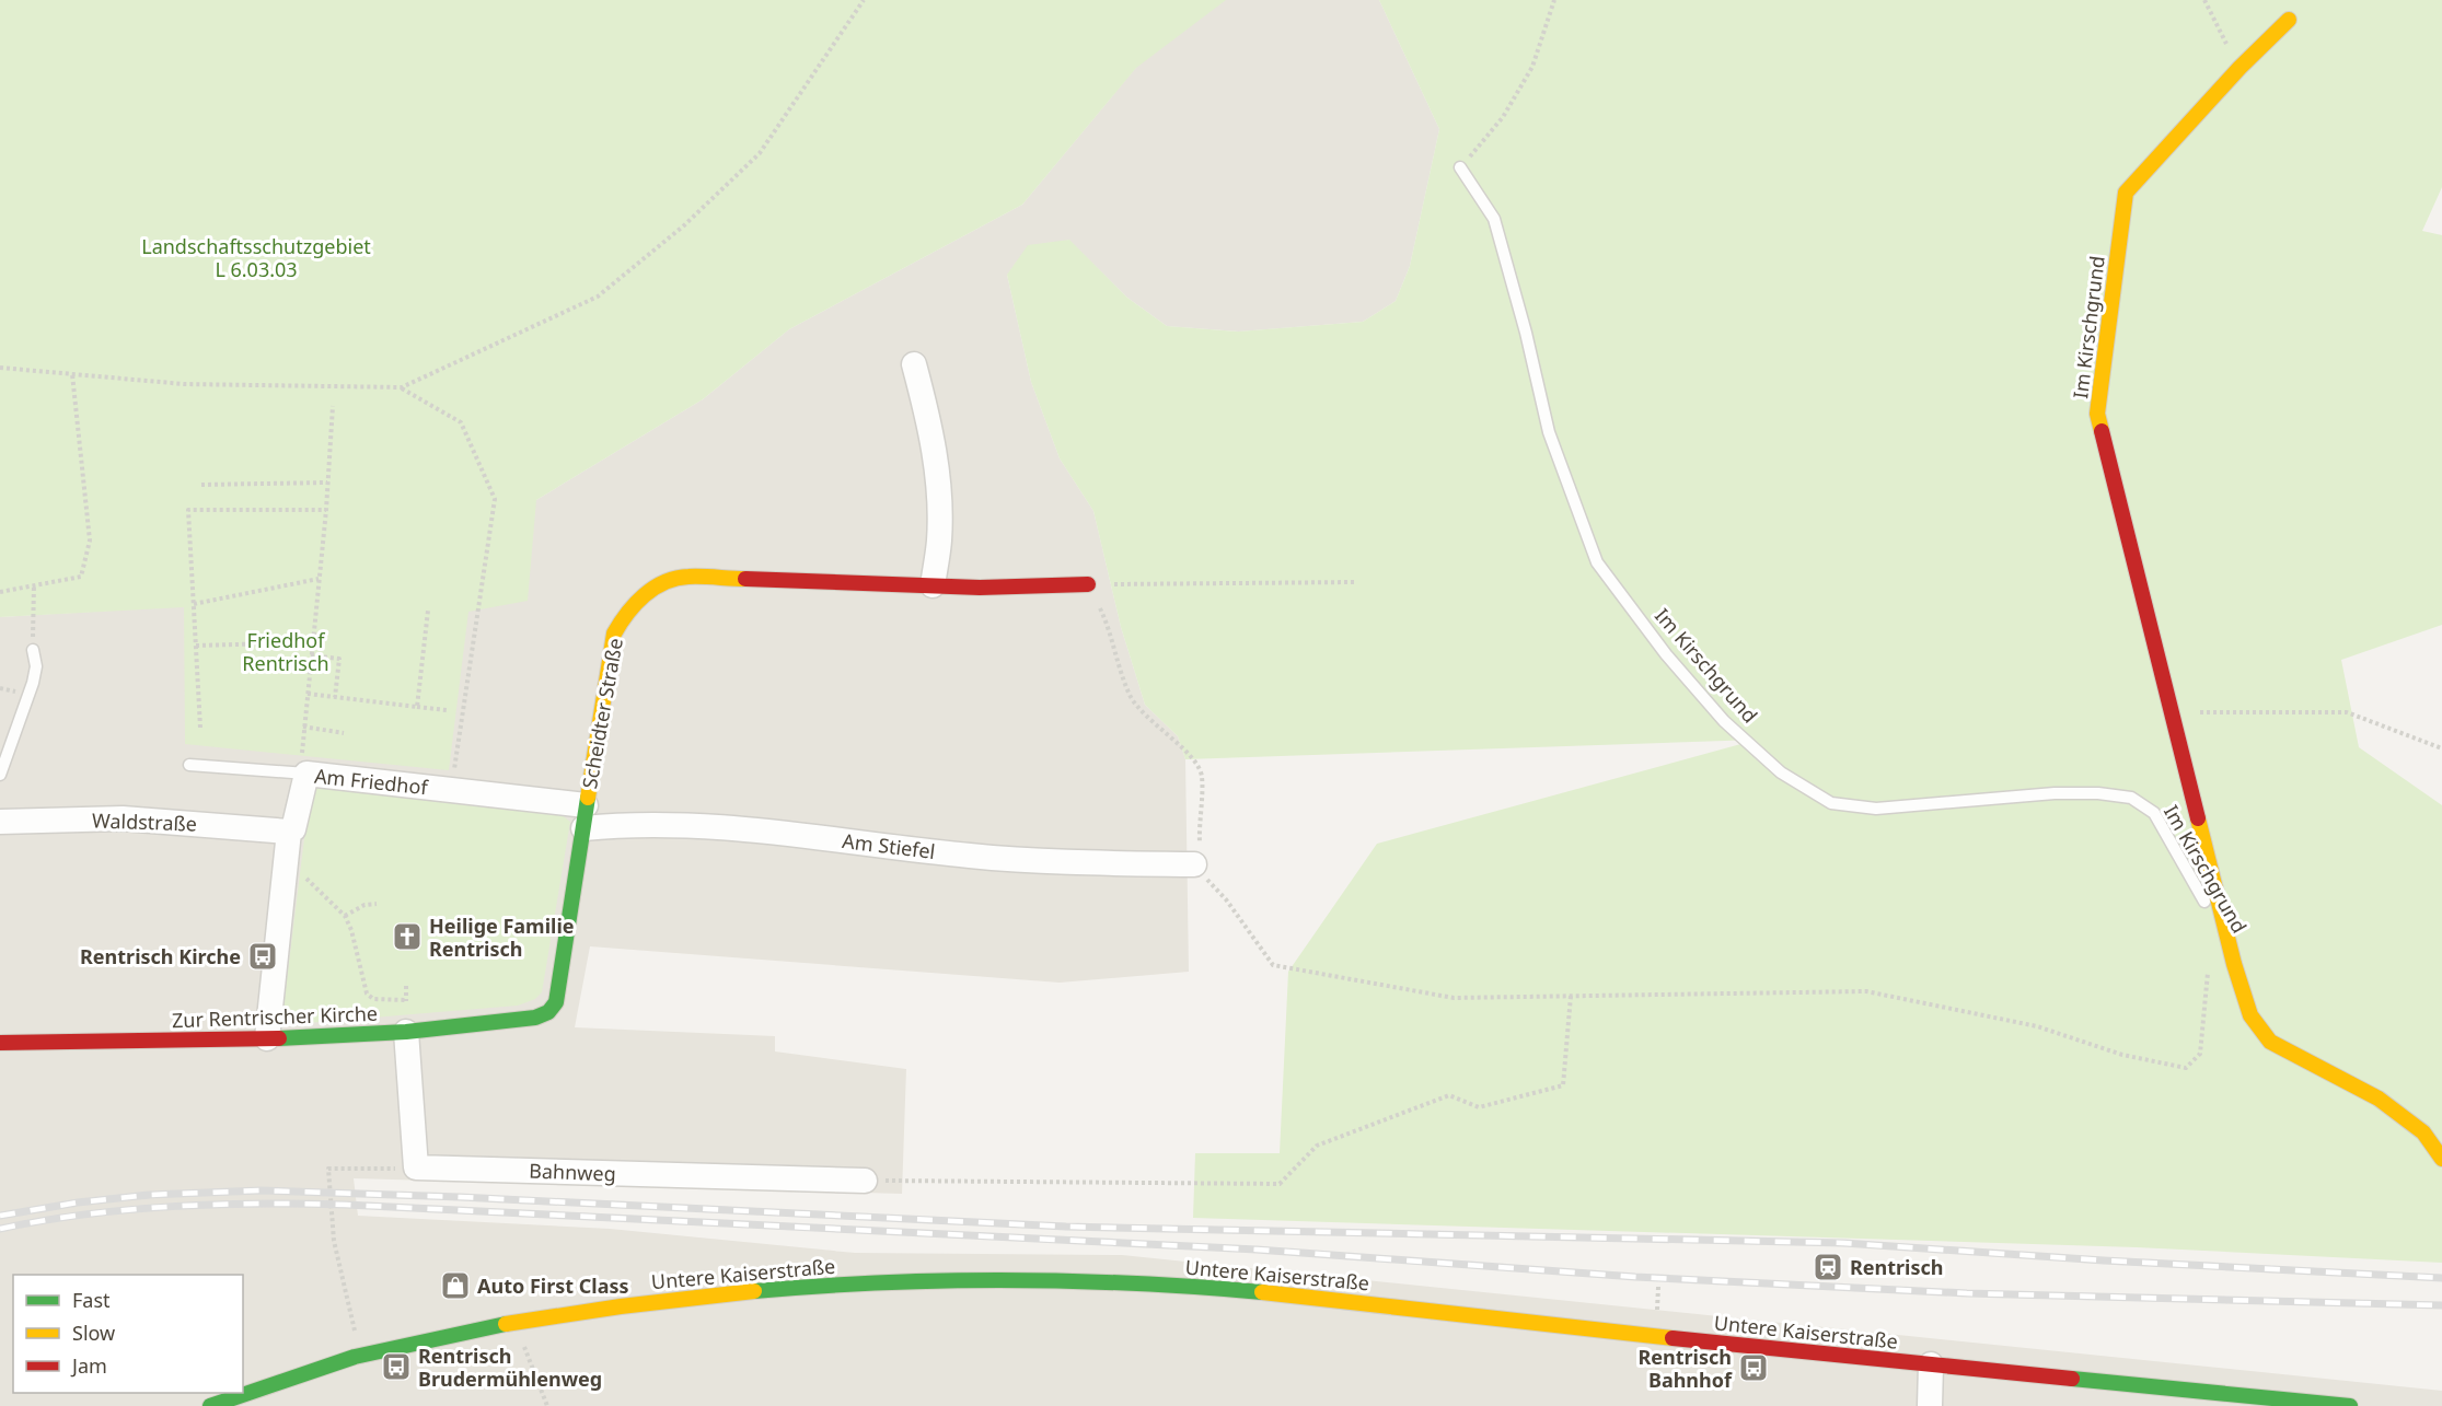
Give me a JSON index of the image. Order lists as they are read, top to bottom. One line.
{"streets":{"street":["Im Kirschgrund","Scheidter Straße","Am Friedhof","Waldstraße","Am Stiefel","Zur Rentrischer Kirche","Bahnweg","Untere Kaiserstraße"]},"crossings":[["Scheidter Straße","Am Friedhof"],["Scheidter Straße","Am Stiefel"],["Scheidter Straße","Zur Rentrischer Kirche"],["Am Friedhof","Waldstraße"],["Am Friedhof","Am Stiefel"],["Am Friedhof","Zur Rentrischer Kirche"]],"parks":["Landschaftsschutzgebiet L 6.03.03","Friedhof Rentrisch"],"places":{"church":["Heilige Familie Rentrisch"],"bus stop":["Rentrisch Kirche","Rentrisch Brudermühlenweg","Rentrisch Bahnhof"],"station":["Rentrisch"],"shop":["Auto First Class"]},"legend":["Fast","Slow","Jam"]}
